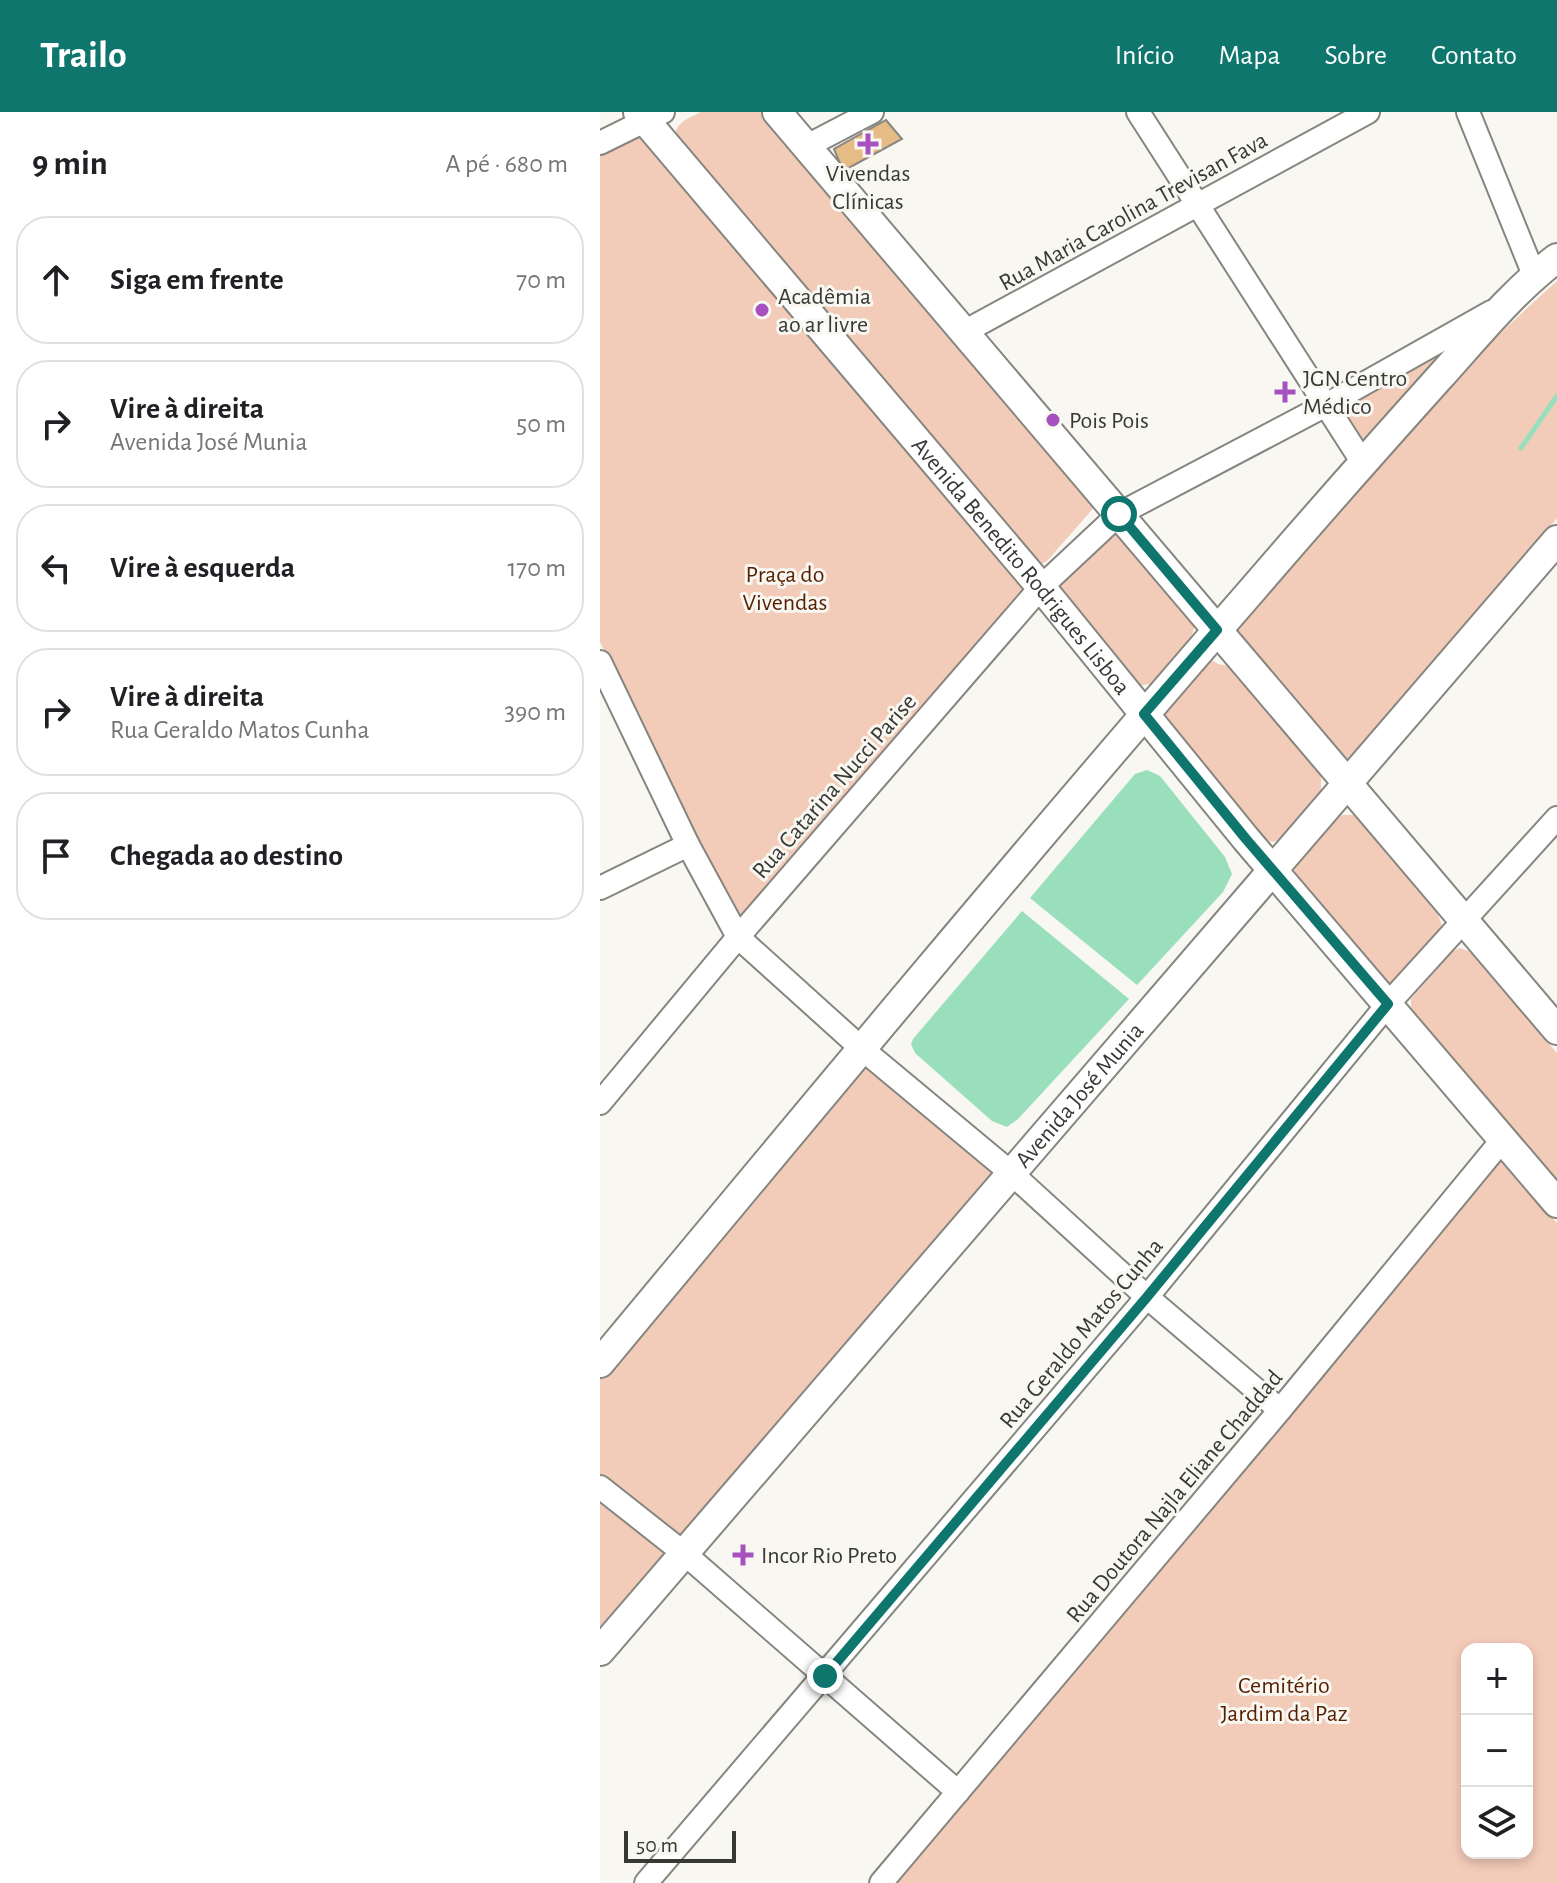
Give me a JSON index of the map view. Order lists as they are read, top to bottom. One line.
{"streets":{"main road":["Avenida Benedito Rodrigues Lisboa","Avenida José Munia"],"street":["Rua Maria Carolina Trevisan Fava","Rua Catarina Nucci Parise","Rua Geraldo Matos Cunha","Rua Doutora Najla Eliane Chaddad"]},"crossings":[["Avenida Benedito Rodrigues Lisboa","Rua Catarina Nucci Parise"],["Avenida Benedito Rodrigues Lisboa","Avenida José Munia"],["Avenida Benedito Rodrigues Lisboa","Rua Geraldo Matos Cunha"],["Avenida Benedito Rodrigues Lisboa","Rua Doutora Najla Eliane Chaddad"]],"parks":["Praça do Vivendas","Cemitério Jardim da Paz"],"places":{"health":["Vivendas Clínicas","JGN Centro Médico","Incor Rio Preto"],"other":["Acadêmia ao ar livre","Pois Pois"]},"scale_bar":"50 m","page":{"header":"Trailo","nav":["Início","Mapa","Sobre","Contato"],"heading":["9 min","A pé · 680 m"],"list":[["Siga em frente","70 m"],["Vire à direita","Avenida José Munia","50 m"],["Vire à esquerda","170 m"],["Vire à direita","Rua Geraldo Matos Cunha","390 m"],"Chegada ao destino"],"map_buttons":["+","−"],"scale":"50 m"}}
